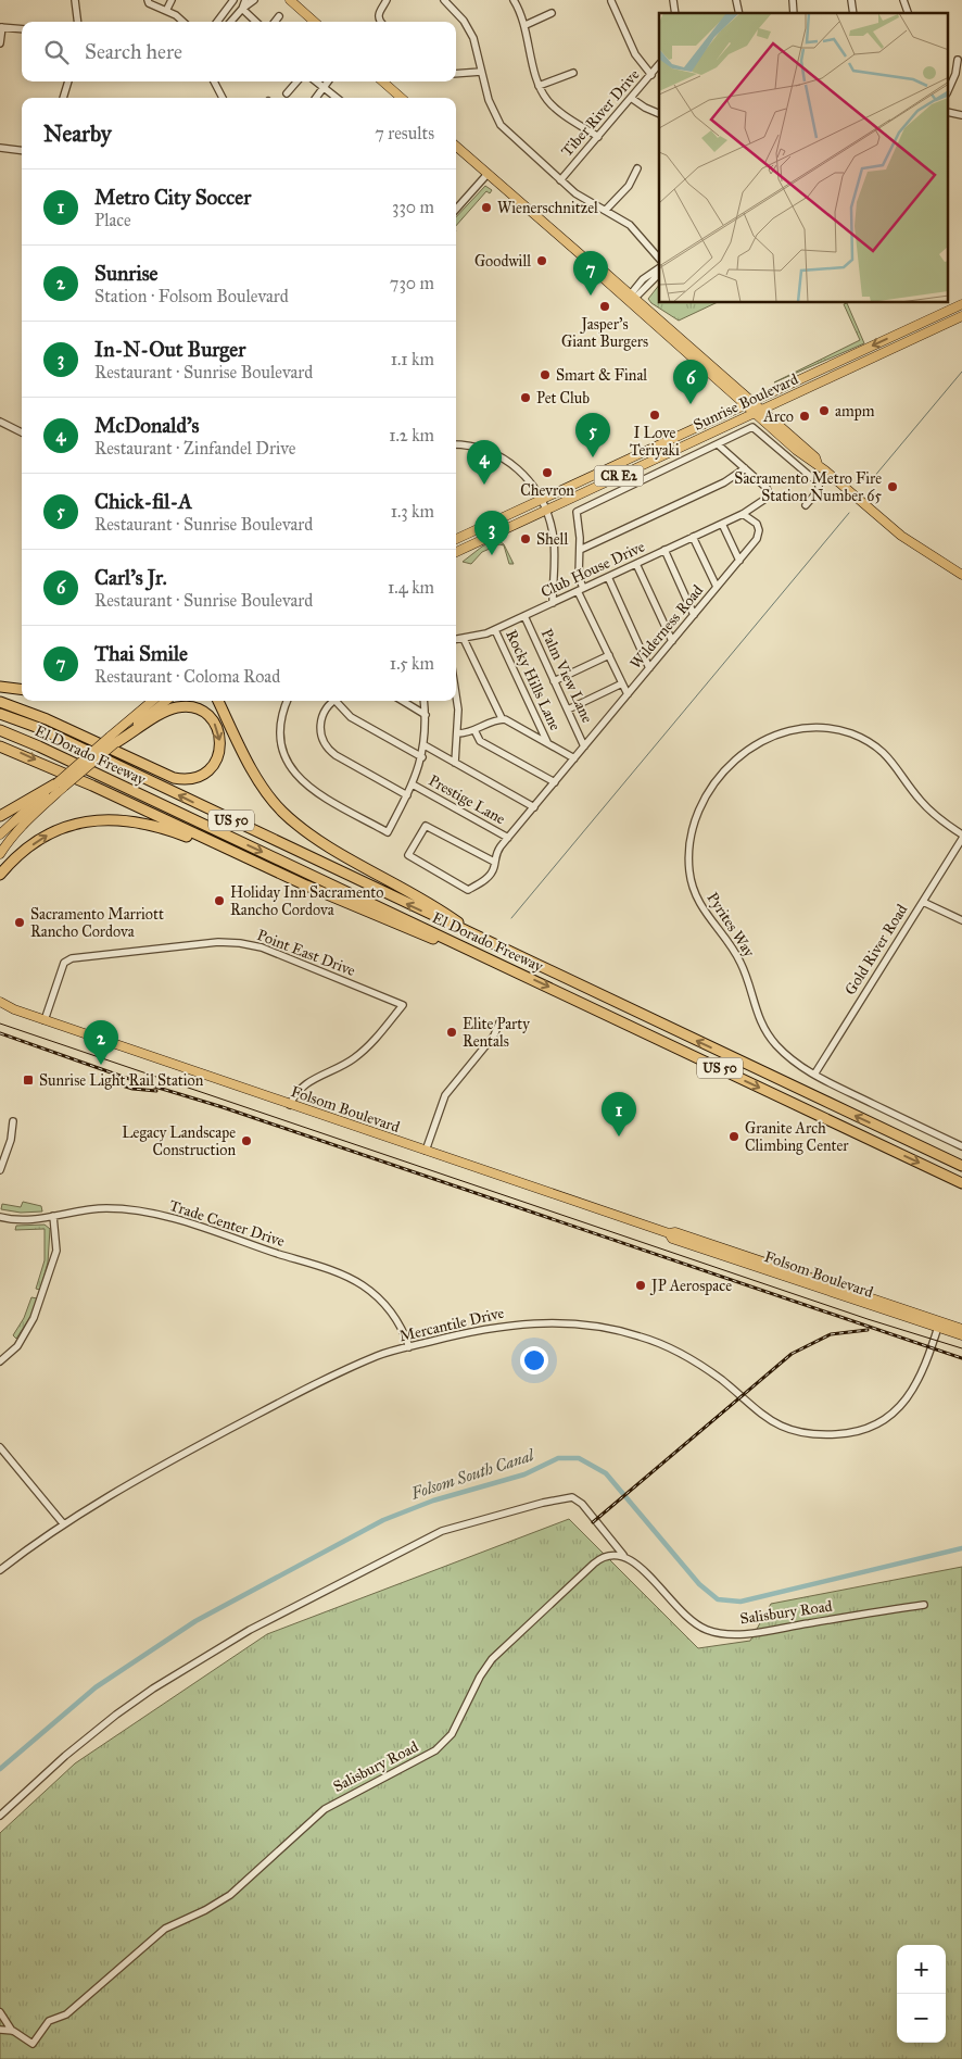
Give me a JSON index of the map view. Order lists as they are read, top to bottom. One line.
{"streets":{"highway":["El Dorado Freeway","US 50"],"main road":["Sunrise Boulevard","CR E2","Folsom Boulevard"],"street":["Tiber River Drive","Club House Drive","Wilderness Road","Palm View Lane","Rocky Hills Lane","Prestige Lane","Pyrites Way","Gold River Road","Point East Drive","Trade Center Drive","Mercantile Drive","Salisbury Road"]},"crossings":[["Club House Drive","Wilderness Road"],["Club House Drive","Palm View Lane"],["Club House Drive","Rocky Hills Lane"],["Wilderness Road","Palm View Lane"],["Wilderness Road","Prestige Lane"],["Pyrites Way","Gold River Road"],["Point East Drive","Folsom Boulevard"],["Folsom Boulevard","Mercantile Drive"],["Trade Center Drive","Mercantile Drive"]],"water":["Folsom South Canal"],"places":{"other":["Wienerschnitzel","Goodwill","Jasper's Giant Burgers","Smart & Final","Pet Club","ampm","I Love Teriyaki","Arco","Chevron","Sacramento Metro Fire Station Number 65","Shell","Holiday Inn Sacramento Rancho Cordova","Sacramento Marriott Rancho Cordova","Elite Party Rentals","Granite Arch Climbing Center","Legacy Landscape Construction","JP Aerospace"],"transit":["Sunrise Light Rail Station"]},"page":{"search":"Search here","heading":["Nearby","7 results"],"list":[{"mark":"1","name":"Metro City Soccer","note":"Place","value":"330 m"},{"mark":"2","name":"Sunrise","note":"Station · Folsom Boulevard","value":"730 m"},{"mark":"3","name":"In-N-Out Burger","note":"Restaurant · Sunrise Boulevard","value":"1.1 km"},{"mark":"4","name":"McDonald's","note":"Restaurant · Zinfandel Drive","value":"1.2 km"},{"mark":"5","name":"Chick-fil-A","note":"Restaurant · Sunrise Boulevard","value":"1.3 km"},{"mark":"6","name":"Carl's Jr.","note":"Restaurant · Sunrise Boulevard","value":"1.4 km"},{"mark":"7","name":"Thai Smile","note":"Restaurant · Coloma Road","value":"1.5 km"}],"pins":["7","6","5","4","3","2","1"],"map_buttons":["+","−"]}}
